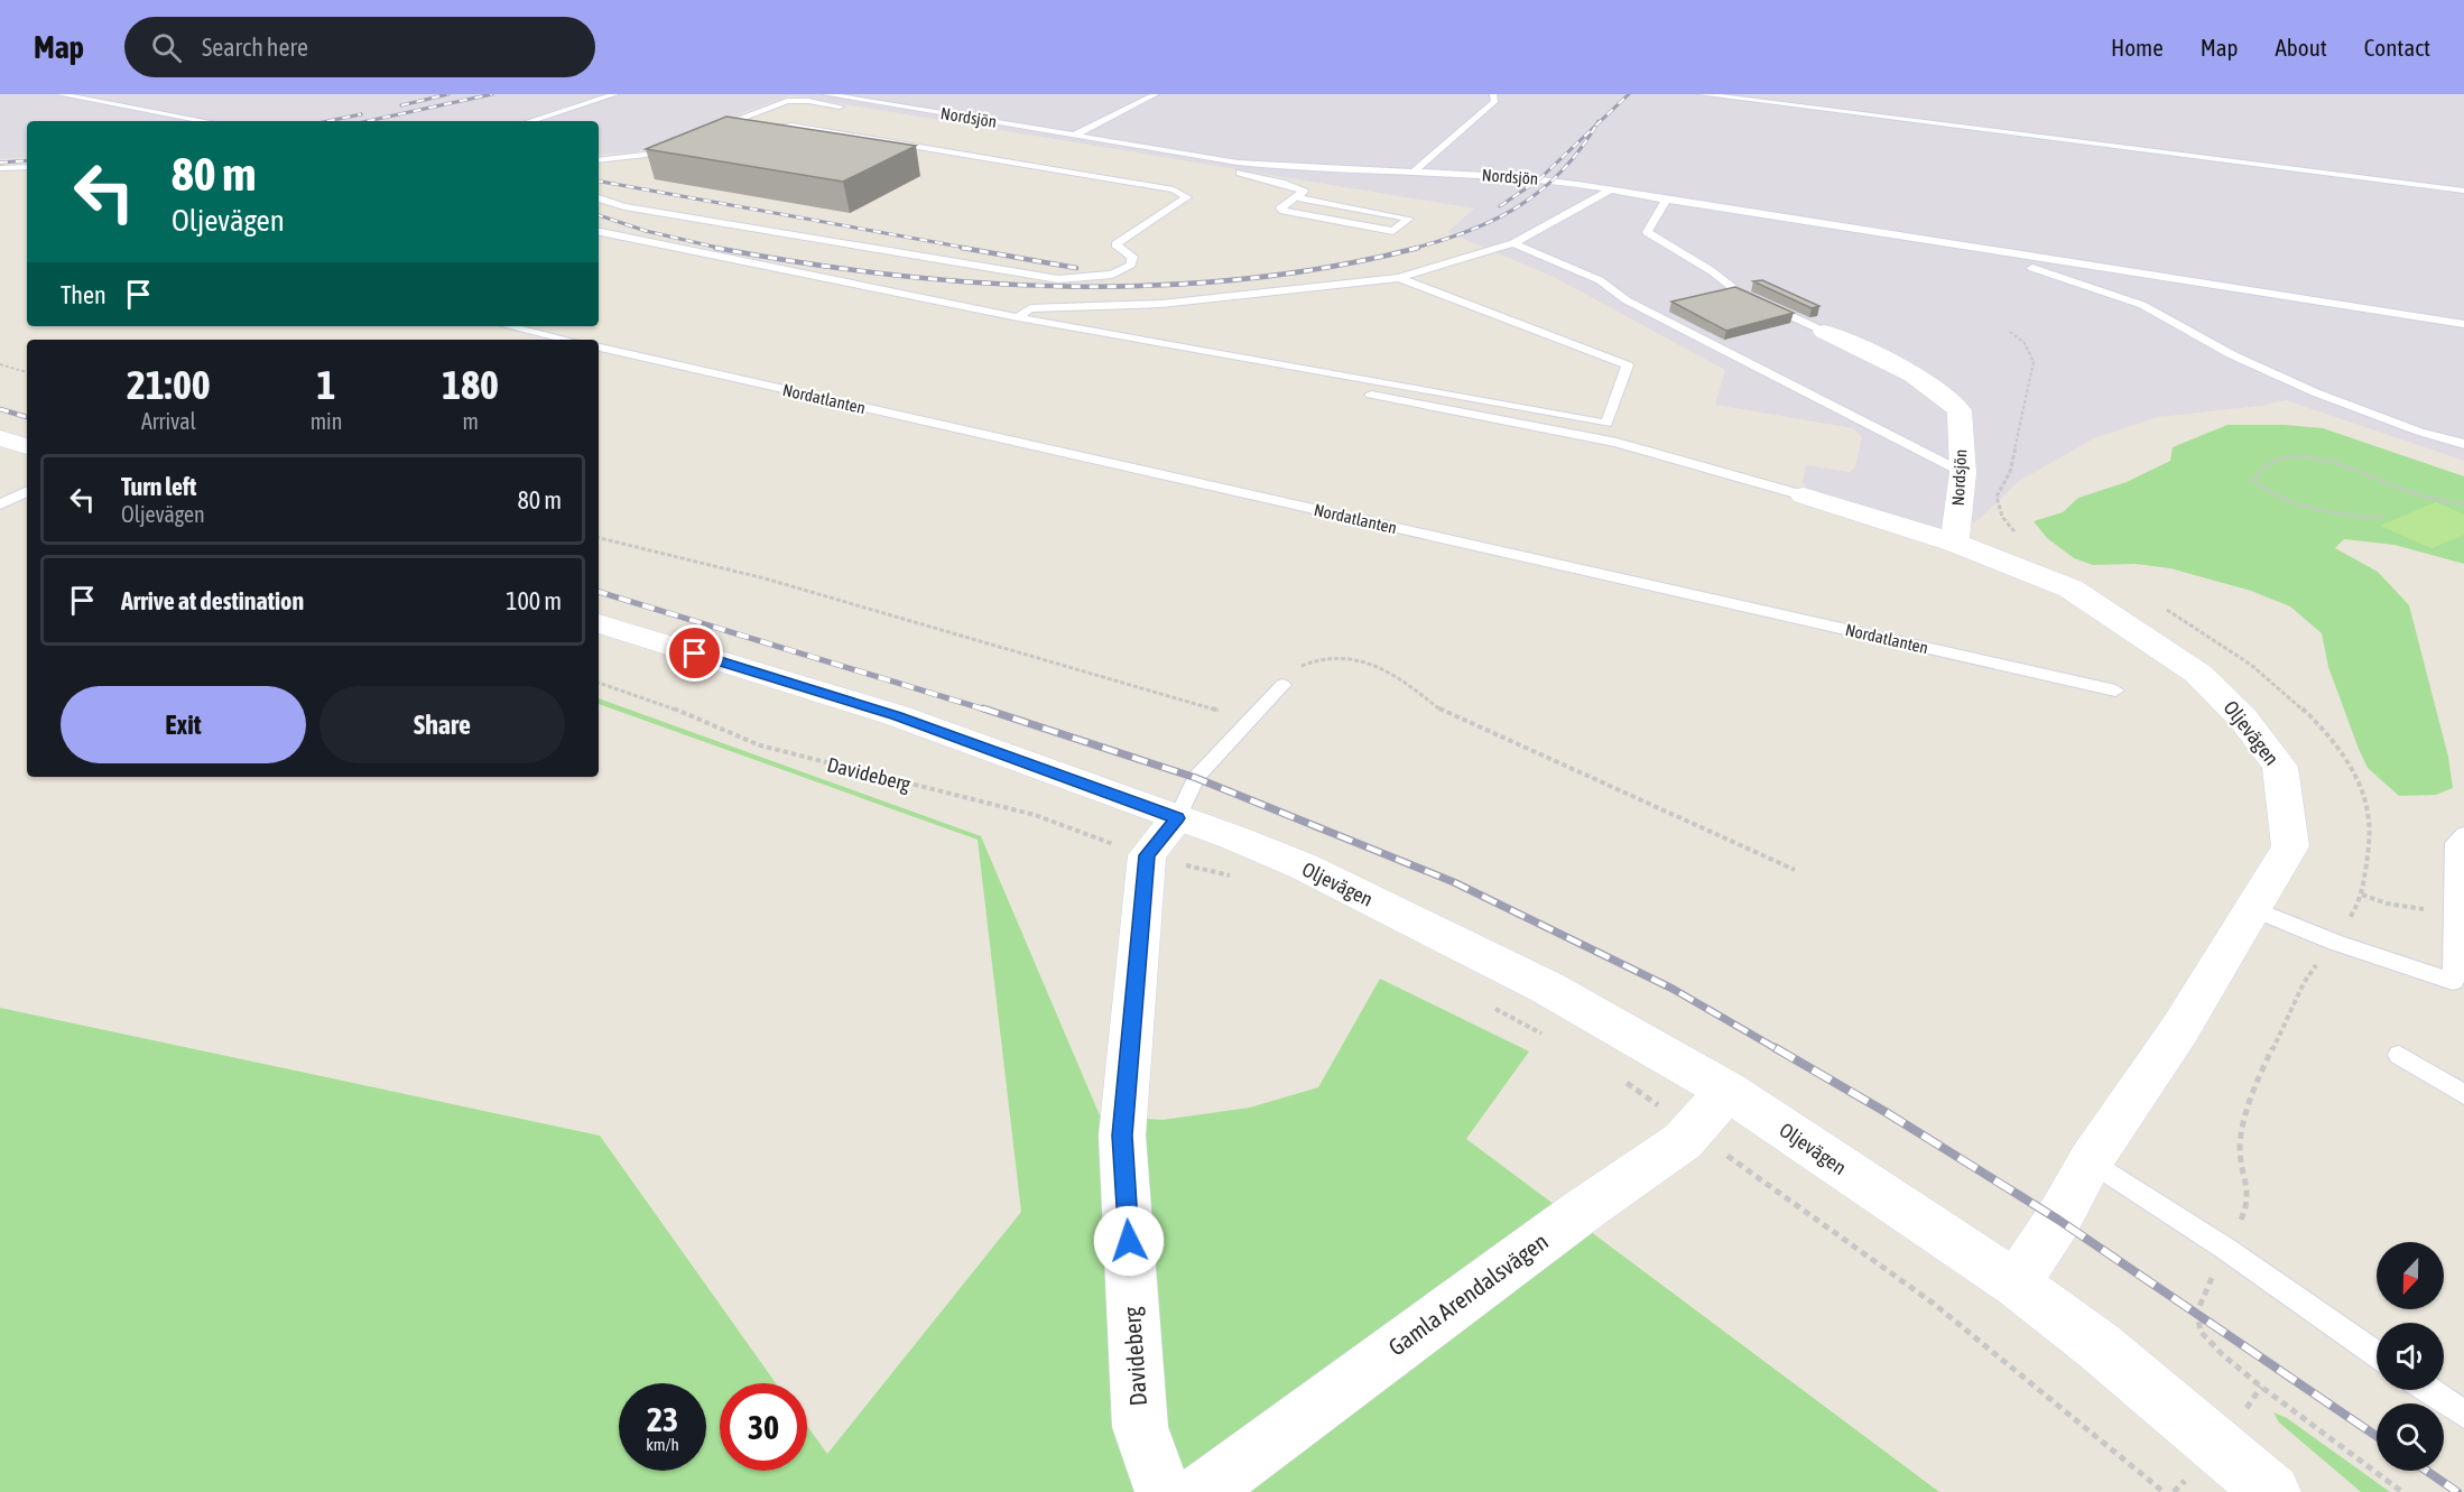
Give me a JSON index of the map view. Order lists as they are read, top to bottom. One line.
{"streets":{"street":["Nordsjön","Oljevägen","Davideberg","Gamla Arendalsvägen"],"lane":["Nordatlanten"]},"crossings":[["Nordsjön","Oljevägen"],["Oljevägen","Gamla Arendalsvägen"]],"north":"bottom","page":{"header":"Map","search":"Search here","nav":["Home","Map","About","Contact"],"turn":["80 m","Oljevägen"],"then":"Then","eta":["21:00","Arrival","1","min","180","m"],"list":[{"name":"Turn left","note":"Oljevägen","value":"80 m"},{"name":"Arrive at destination","value":"100 m"}],"buttons":["Exit","Share"],"speed":"23 km/h","limit":"30"}}
